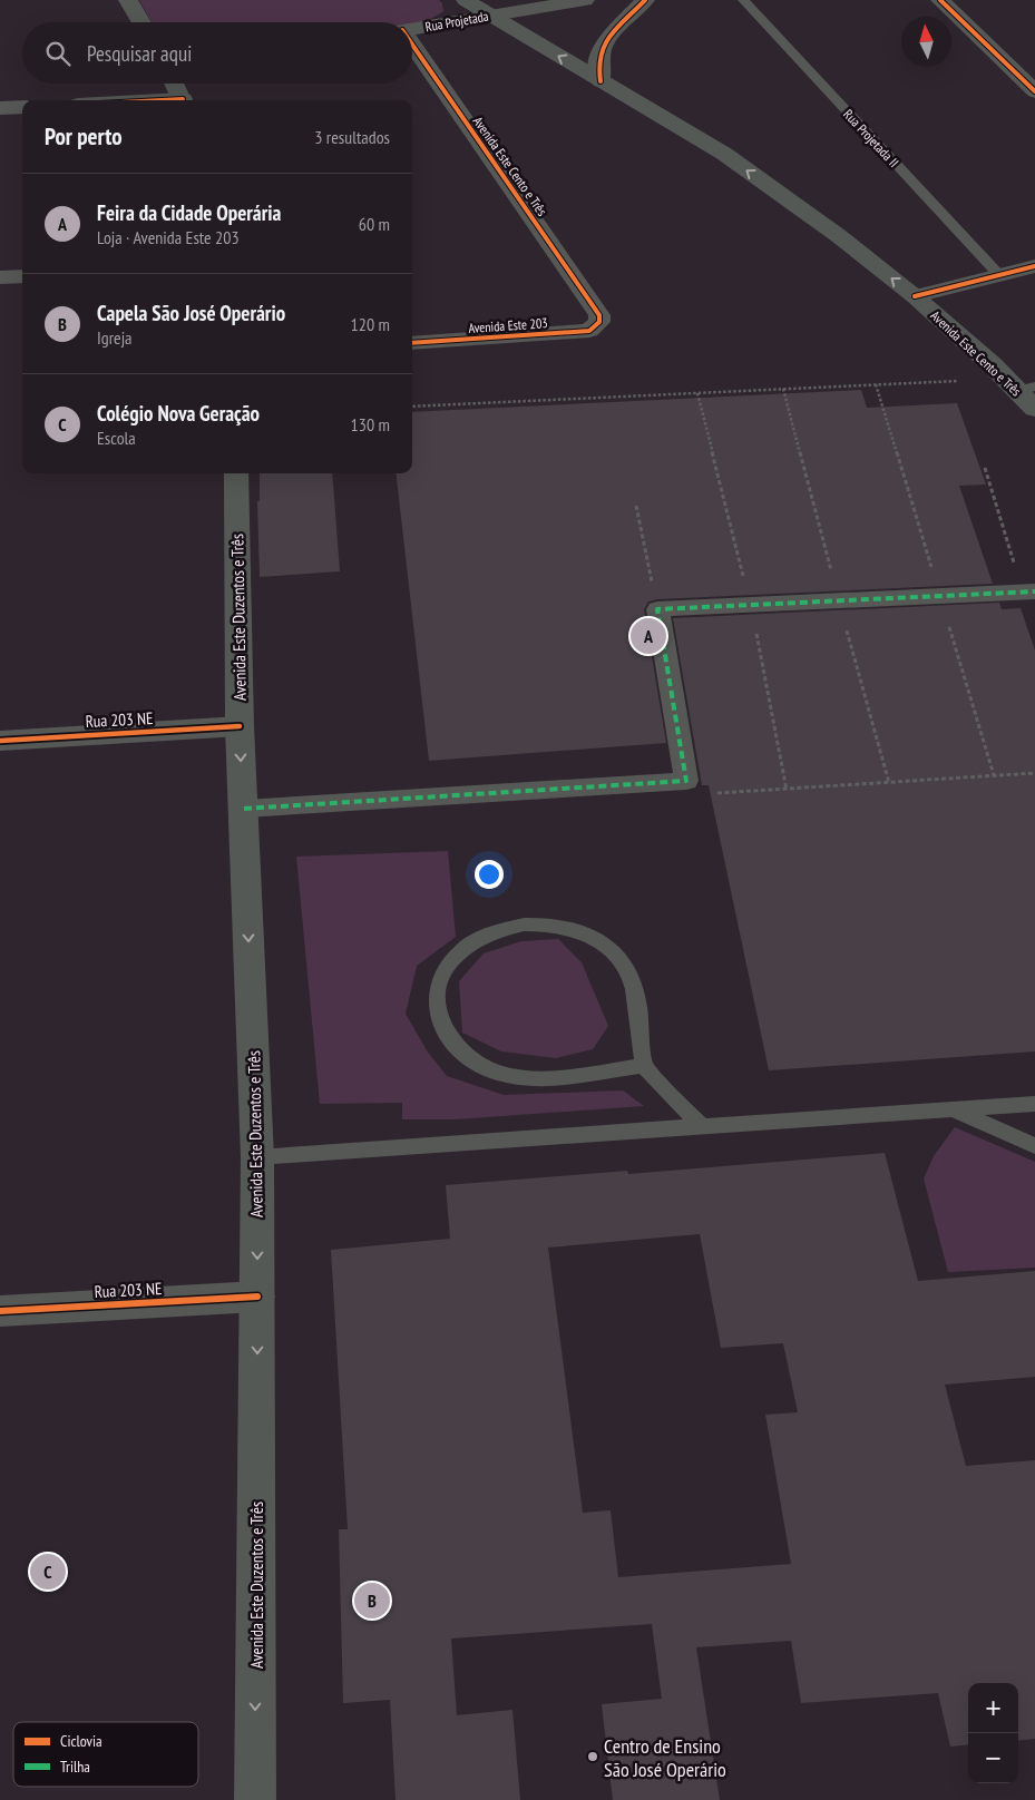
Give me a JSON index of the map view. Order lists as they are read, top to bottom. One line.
{"streets":{"main road":["Avenida Este Cento e Três","Avenida Este Duzentos e Três"],"street":["Rua Projetada","Avenida Este 203","Rua 203 NE"],"lane":["Rua Projetada II"]},"crossings":[["Rua Projetada","Avenida Este Cento e Três"],["Rua Projetada II","Avenida Este Cento e Três"],["Avenida Este Cento e Três","Avenida Este 203"],["Avenida Este Duzentos e Três","Rua 203 NE"]],"one_way":["Avenida Este Cento e Três","Avenida Este Duzentos e Três"],"places":["Centro de Ensino São José Operário"],"legend":["Ciclovia","Trilha"],"north":"top","page":{"search":"Pesquisar aqui","heading":["Por perto","3 resultados"],"list":[{"mark":"A","name":"Feira da Cidade Operária","note":"Loja · Avenida Este 203","value":"60 m"},{"mark":"B","name":"Capela São José Operário","note":"Igreja","value":"120 m"},{"mark":"C","name":"Colégio Nova Geração","note":"Escola","value":"130 m"}],"pins":["A","C","B"],"map_buttons":["+","−"]}}
